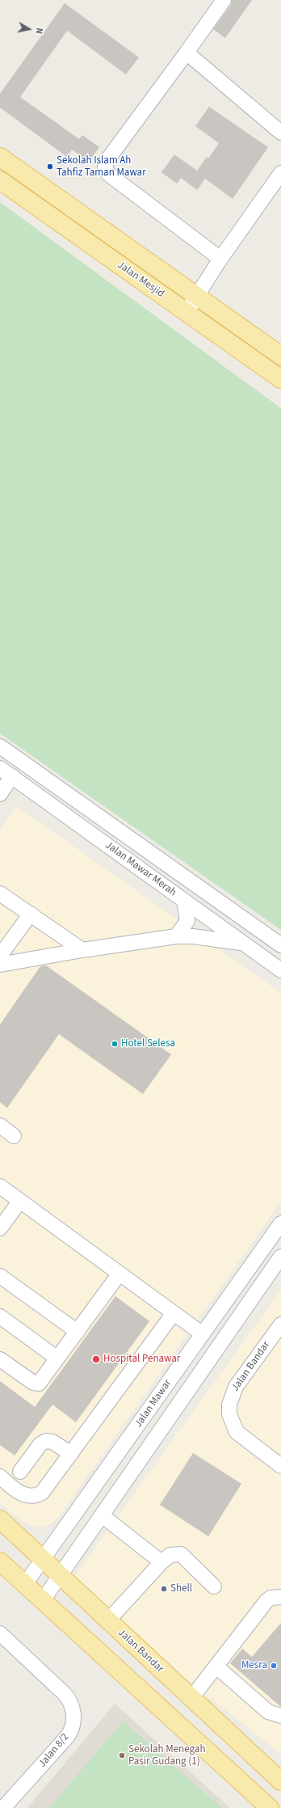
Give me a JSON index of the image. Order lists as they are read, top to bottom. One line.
{"streets":{"main road":["Jalan Mesjid","Jalan Bandar"],"street":["Jalan Mawar Merah","Jalan Mawar","Jalan 8/2"]},"crossings":[["Jalan Bandar","Jalan Mawar"]],"places":["Sekolah Islam Ah Tahfiz Taman Mawar","Hotel Selesa","Hospital Penawar","Shell","Mesra","Sekolah Menegah Pasir Gudang (1)"],"north":"right"}
